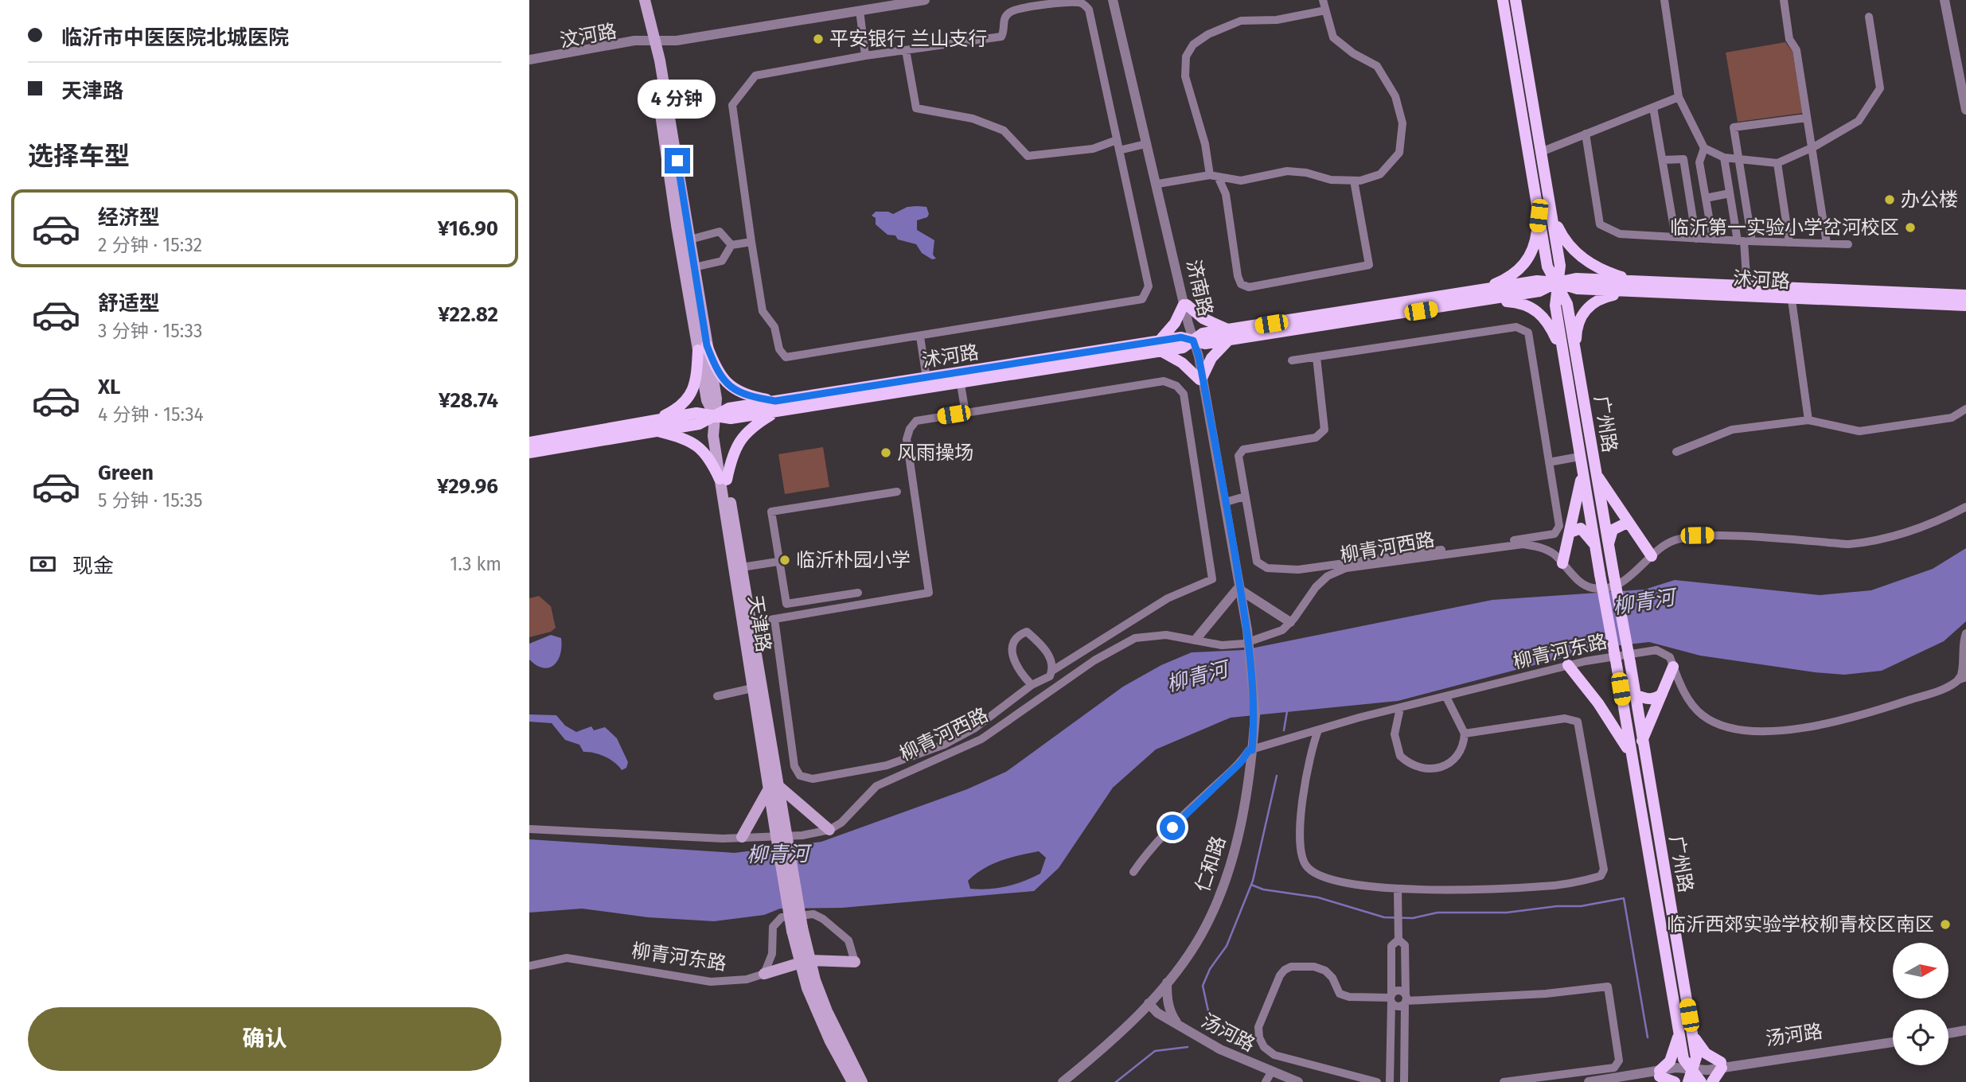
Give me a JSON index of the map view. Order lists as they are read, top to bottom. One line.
{"streets":{"main road":["沭河路","广州路","天津路"],"street":["汶河路","济南路","柳青河西路","柳青河东路","仁和路","汤河路"]},"crossings":[["汶河路","天津路"],["沭河路","济南路"],["沭河路","广州路"],["沭河路","天津路"],["广州路","汤河路"],["柳青河东路","仁和路"],["仁和路","汤河路"]],"water":["柳青河"],"places":["平安银行 兰山支行","办公楼","临沂第一实验小学岔河校区","风雨操场","临沂朴园小学","临沂西郊实验学校柳青校区南区"],"north":"right","page":{"banner":["临沂市中医医院北城医院","天津路"],"bubble":"4 分钟","heading":"选择车型","list":[{"name":"经济型","note":"2 分钟 · 15:32","value":"¥16.90"},{"name":"舒适型","note":"3 分钟 · 15:33","value":"¥22.82"},{"name":"XL","note":"4 分钟 · 15:34","value":"¥28.74"},{"name":"Green","note":"5 分钟 · 15:35","value":"¥29.96"}],"pay":["现金","1.3 km"],"buttons":"确认"}}
